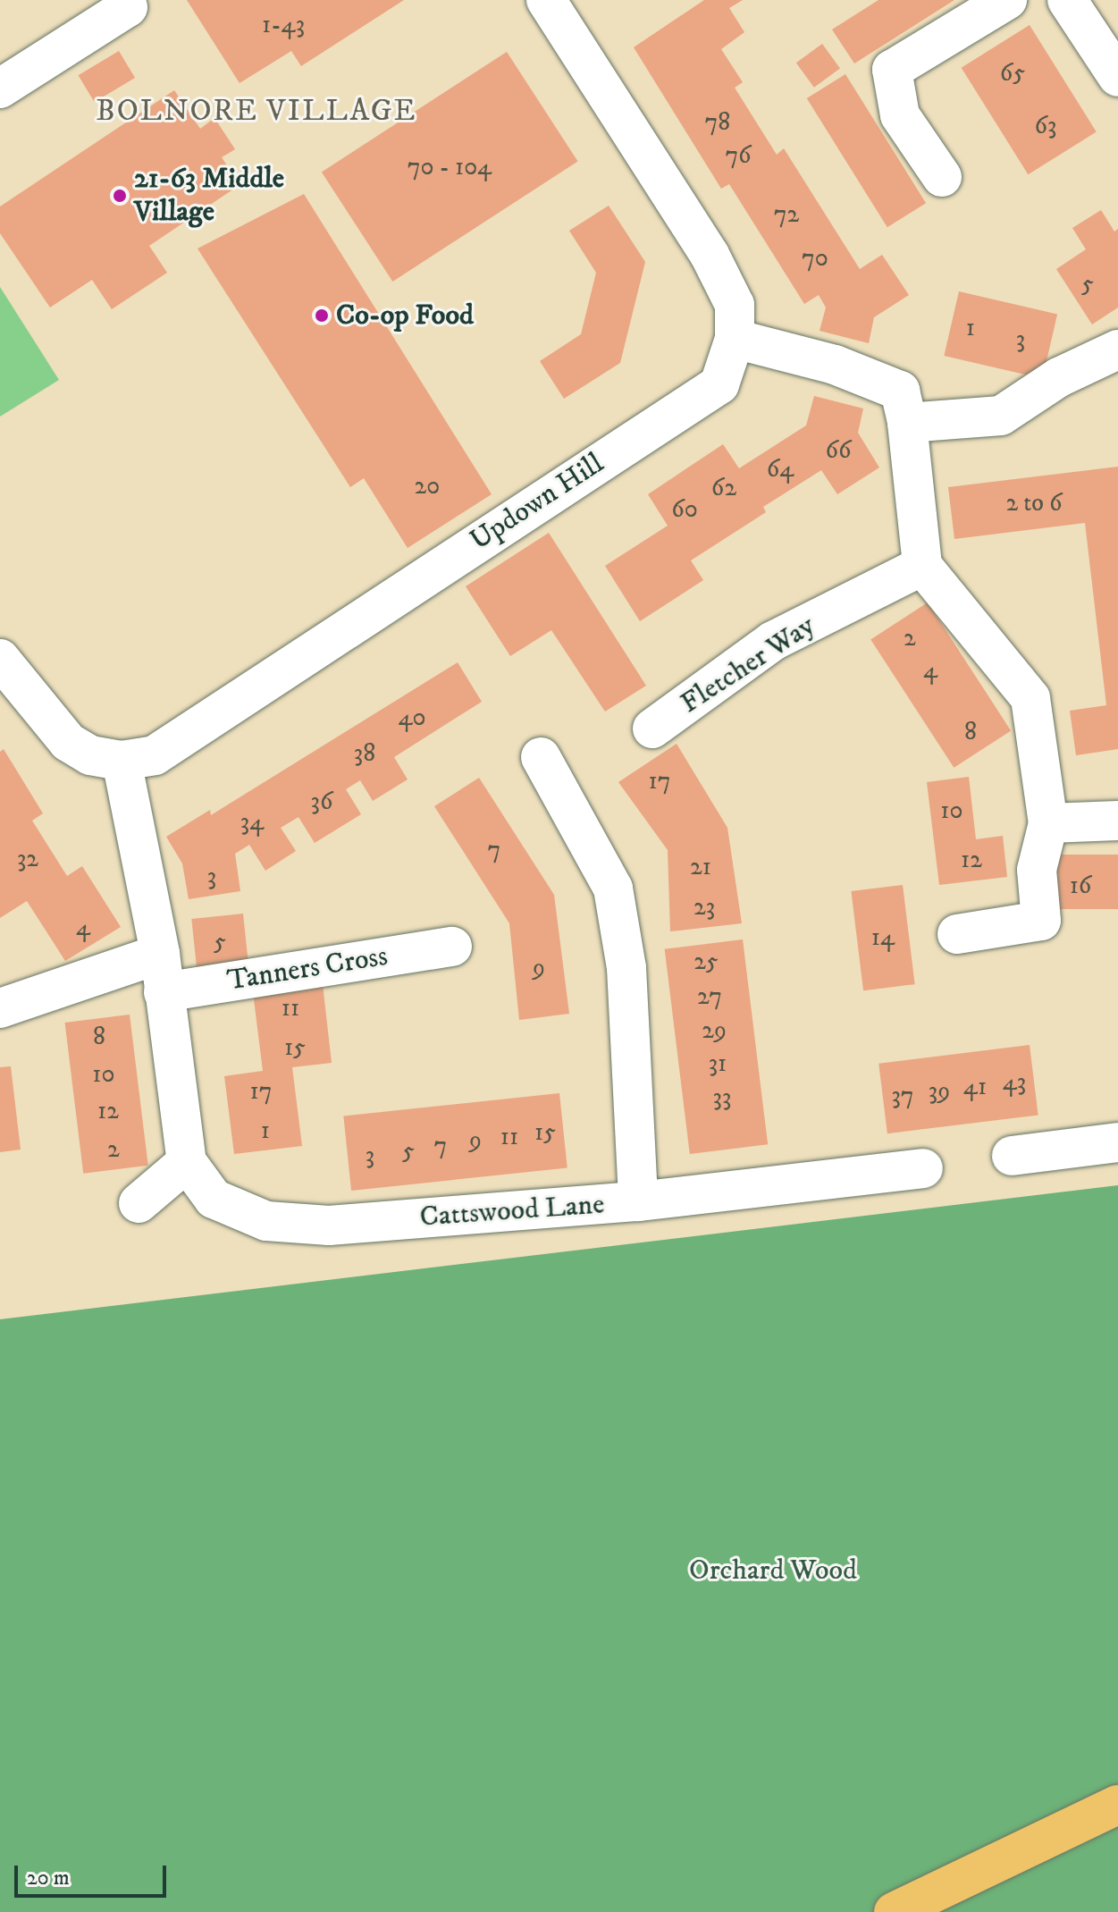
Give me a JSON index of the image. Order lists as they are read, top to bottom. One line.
{"streets":{"street":["Updown Hill","Fletcher Way","Tanners Cross","Cattswood Lane"]},"districts":["BOLNORE VILLAGE"],"parks":["Orchard Wood"],"places":["21-63 Middle Village","Co-op Food"],"house_numbers":["1-43","65","78","63","76","70 - 104","72","70","5","1","3","66","64","20","62","2 to 6","60","2","4","40","8","38","17","36","10","34","7","32","12","21","3","16","23","4","14","5","25","9","27","11","29","8","15","31","10","43","41","17","39","37","33","12","1","15","11","9","7","2","5","3"],"scale_bar":"20 m"}
